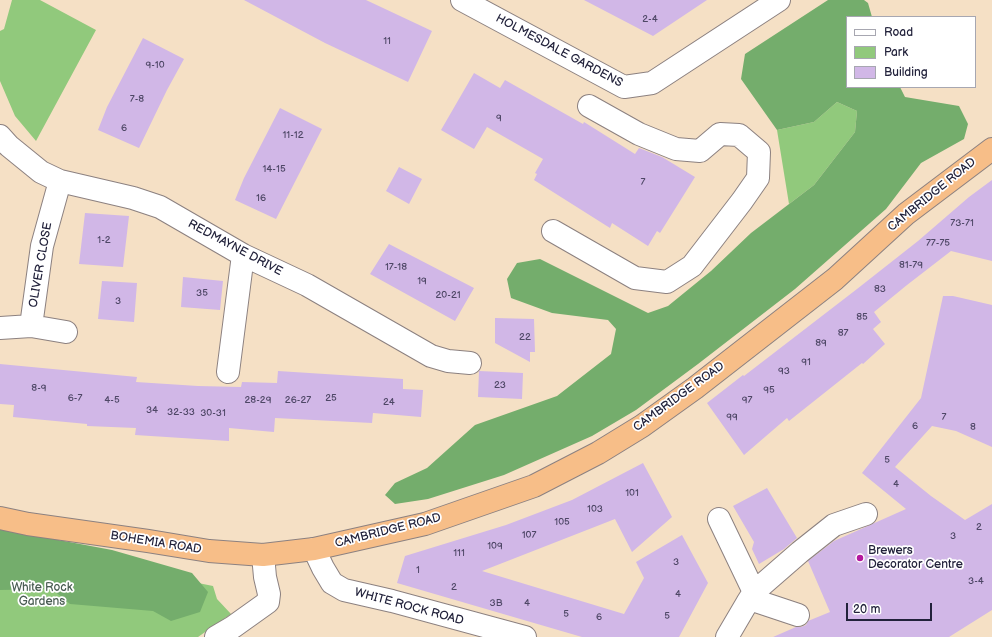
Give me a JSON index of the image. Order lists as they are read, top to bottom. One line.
{"streets":{"highway":["CAMBRIDGE ROAD","BOHEMIA ROAD"],"street":["HOLMESDALE GARDENS","REDMAYNE DRIVE","OLIVER CLOSE","WHITE ROCK ROAD"]},"crossings":[["CAMBRIDGE ROAD","BOHEMIA ROAD"],["CAMBRIDGE ROAD","WHITE ROCK ROAD"],["REDMAYNE DRIVE","OLIVER CLOSE"],["BOHEMIA ROAD","WHITE ROCK ROAD"]],"parks":["White Rock Gardens"],"places":["Brewers Decorator Centre"],"house_numbers":["2-4","11","9-10","7-8","9","6","11-12","14-15","7","16","73-71","1-2","77-75","81-79","17-18","19","83","35","20-21","3","85","87","22","89","91","93","23","8-9","95","6-7","25","4-5","28-29","26-27","97","24","34","32-33","30-31","99","7","6","8","5","4","101","103","105","2","107","3","109","111","3","1","3-4","2","4","3B","4","5","5","6"],"legend":["Road","Park","Building"],"scale_bar":"20 m"}
